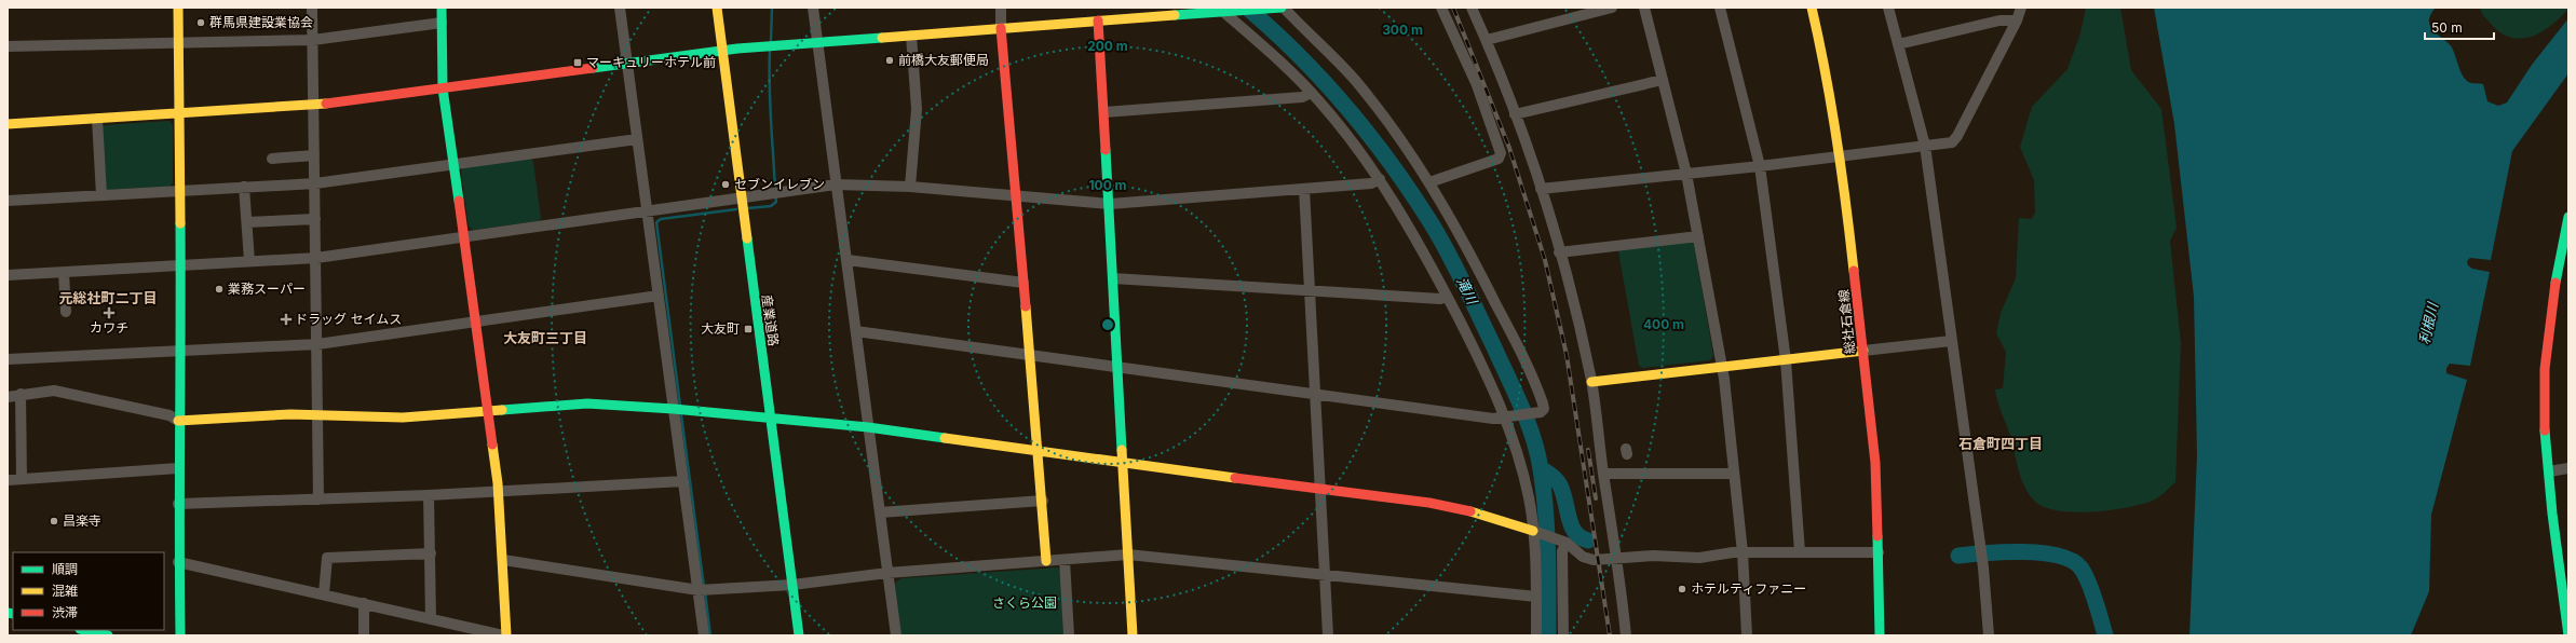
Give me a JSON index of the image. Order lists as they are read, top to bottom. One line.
{"streets":{"street":["産業道路","総社石倉線"]},"districts":["元総社町二丁目","大友町三丁目","石倉町四丁目"],"water":["滝川","利根川"],"parks":["さくら公園"],"places":{"other":["群馬県建設業協会","前橋大友郵便局","セブンイレブン","業務スーパー","昌楽寺","ホテルティファニー"],"transit":["マーキュリーホテル前","大友町"],"health":["カワチ","ドラッグ セイムス"]},"legend":["順調","混雑","渋滞"],"scale_bar":"50 m","rings":["300 m","200 m","100 m","400 m"]}
